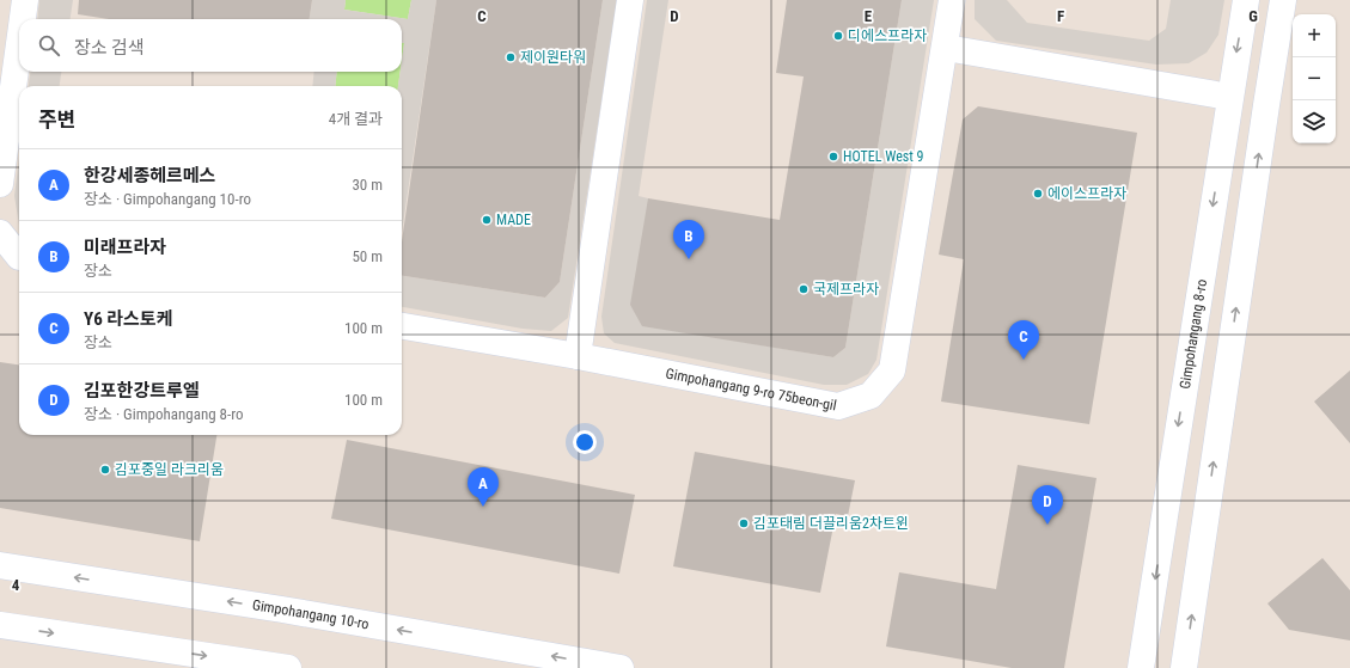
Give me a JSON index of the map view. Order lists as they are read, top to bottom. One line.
{"streets":{"street":["Gimpohangang 8-ro","Gimpohangang 9-ro 75beon-gil","Gimpohangang 10-ro"]},"places":["디에스프라자","제이원타워","HOTEL West 9","에이스프라자","MADE","국제프라자","김포중일 라크리움","김포태림 더끌리움2차트윈"],"page":{"map_buttons":["+","−"],"search":"장소 검색","heading":["주변","4개 결과"],"list":[{"mark":"A","name":"한강세종헤르메스","note":"장소 · Gimpohangang 10-ro","value":"30 m"},{"mark":"B","name":"미래프라자","note":"장소","value":"50 m"},{"mark":"C","name":"Y6 라스토케","note":"장소","value":"100 m"},{"mark":"D","name":"김포한강트루엘","note":"장소 · Gimpohangang 8-ro","value":"100 m"}],"pins":["B","C","A","D"]},"grid":{"columns":["C","D","E","F","G"],"rows":["4"]}}
